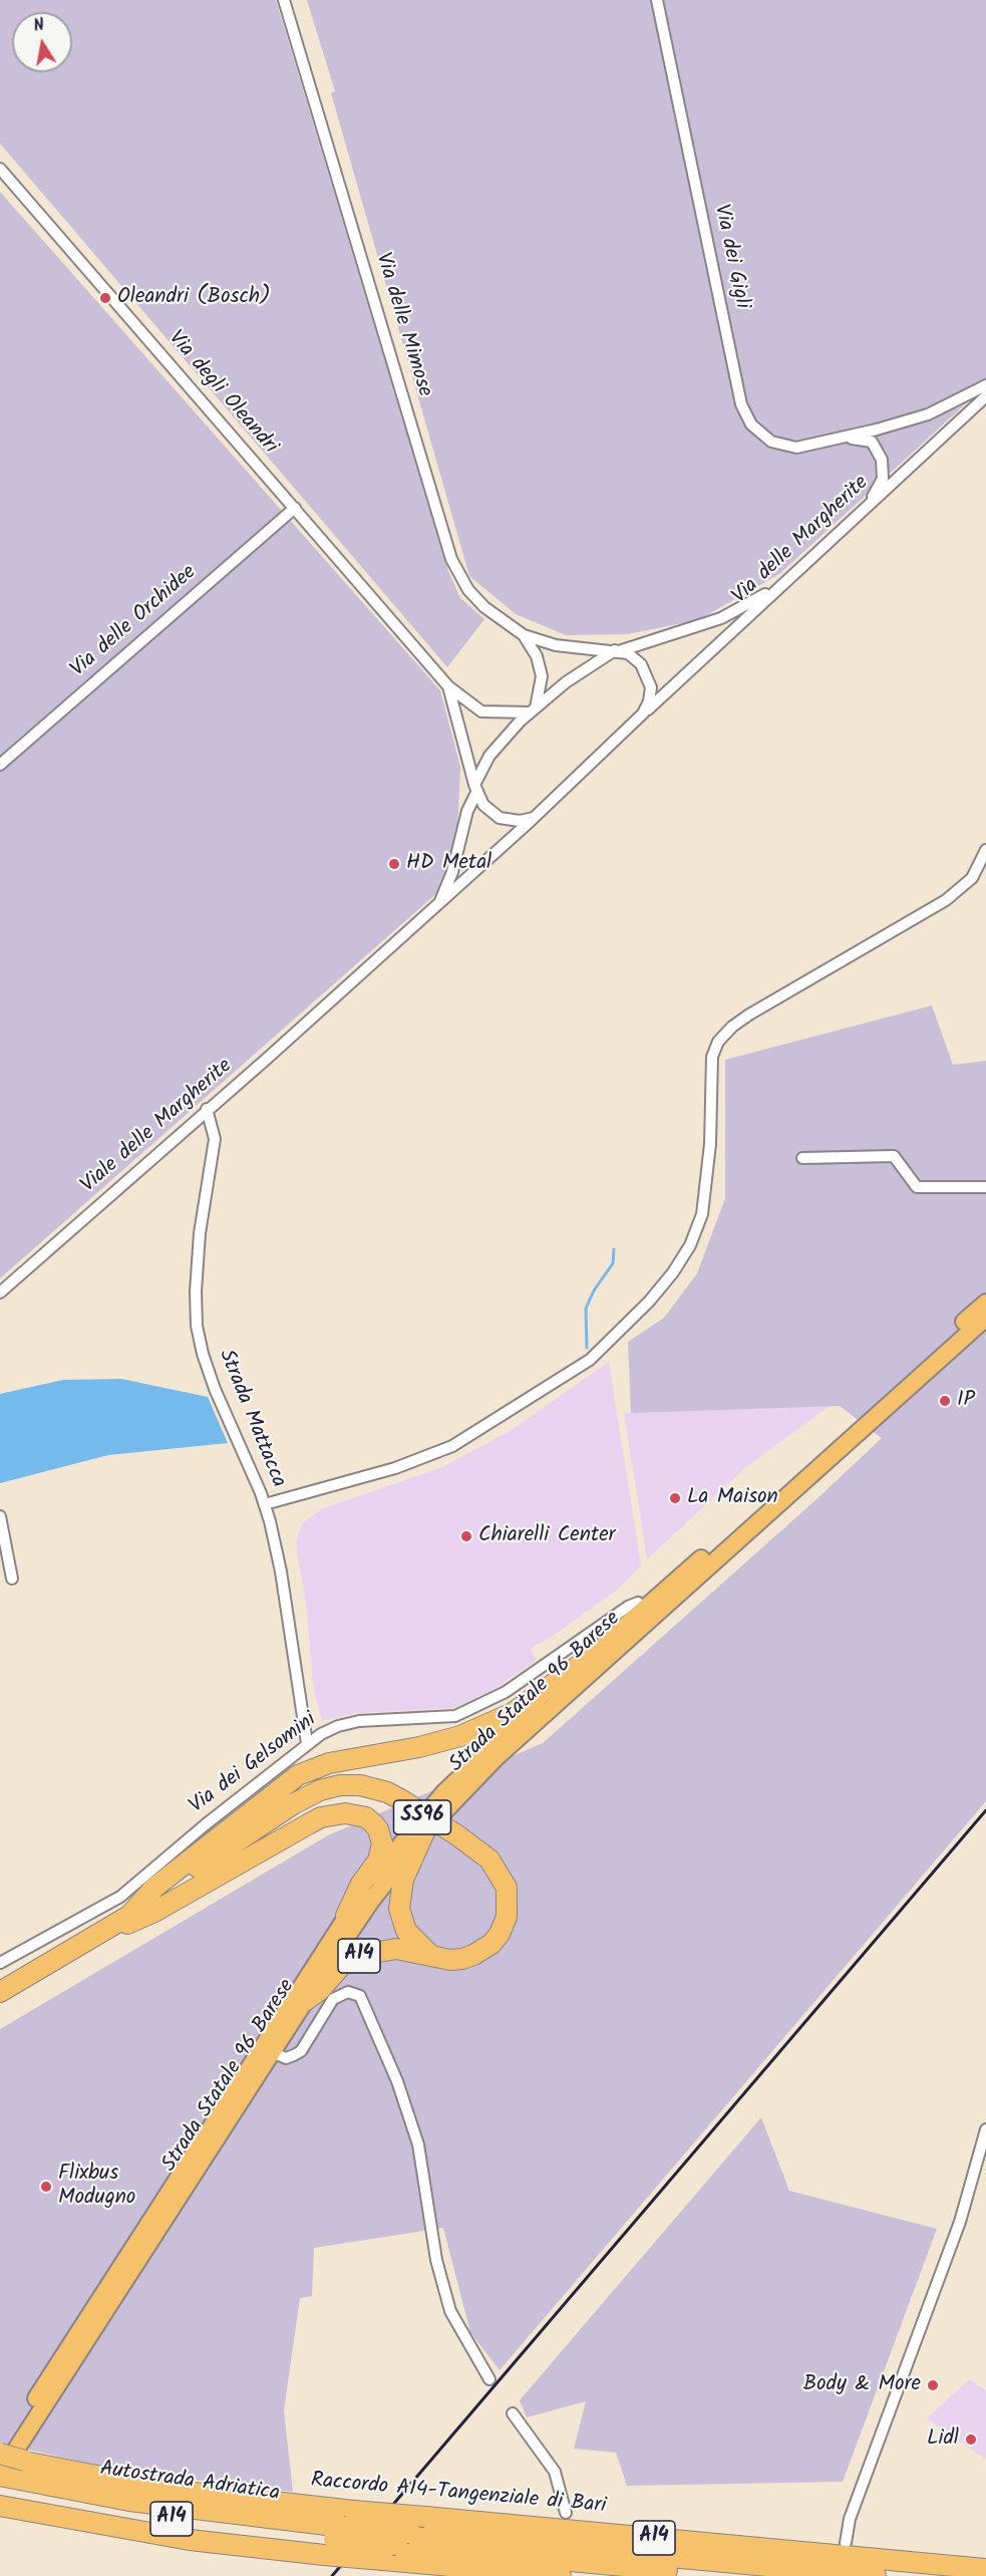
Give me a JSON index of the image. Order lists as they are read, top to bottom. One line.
{"streets":{"highway":["A14","Autostrada Adriatica","Raccordo A14-Tangenziale di Bari"],"main road":["Strada Statale 96 Barese","SS96"],"street":["Via dei Gigli","Via delle Mimose","Via degli Oleandri","Via delle Margherite","Via delle Orchidee","Viale delle Margherite","Strada Mattacca","Via dei Gelsomini"]},"crossings":[["Via dei Gigli","Via delle Margherite"],["Via degli Oleandri","Via delle Orchidee"],["Via delle Margherite","Viale delle Margherite"],["Viale delle Margherite","Strada Mattacca"],["Strada Mattacca","Via dei Gelsomini"],["Strada Statale 96 Barese","Via dei Gelsomini"],["Strada Statale 96 Barese","A14"],["Strada Statale 96 Barese","Autostrada Adriatica"],["Strada Statale 96 Barese","Raccordo A14-Tangenziale di Bari"],["Autostrada Adriatica","Raccordo A14-Tangenziale di Bari"]],"places":["Oleandri (Bosch)","HD Metal","IP","La Maison","Chiarelli Center","Flixbus Modugno","Body & More","Lidl"],"north":"top"}
